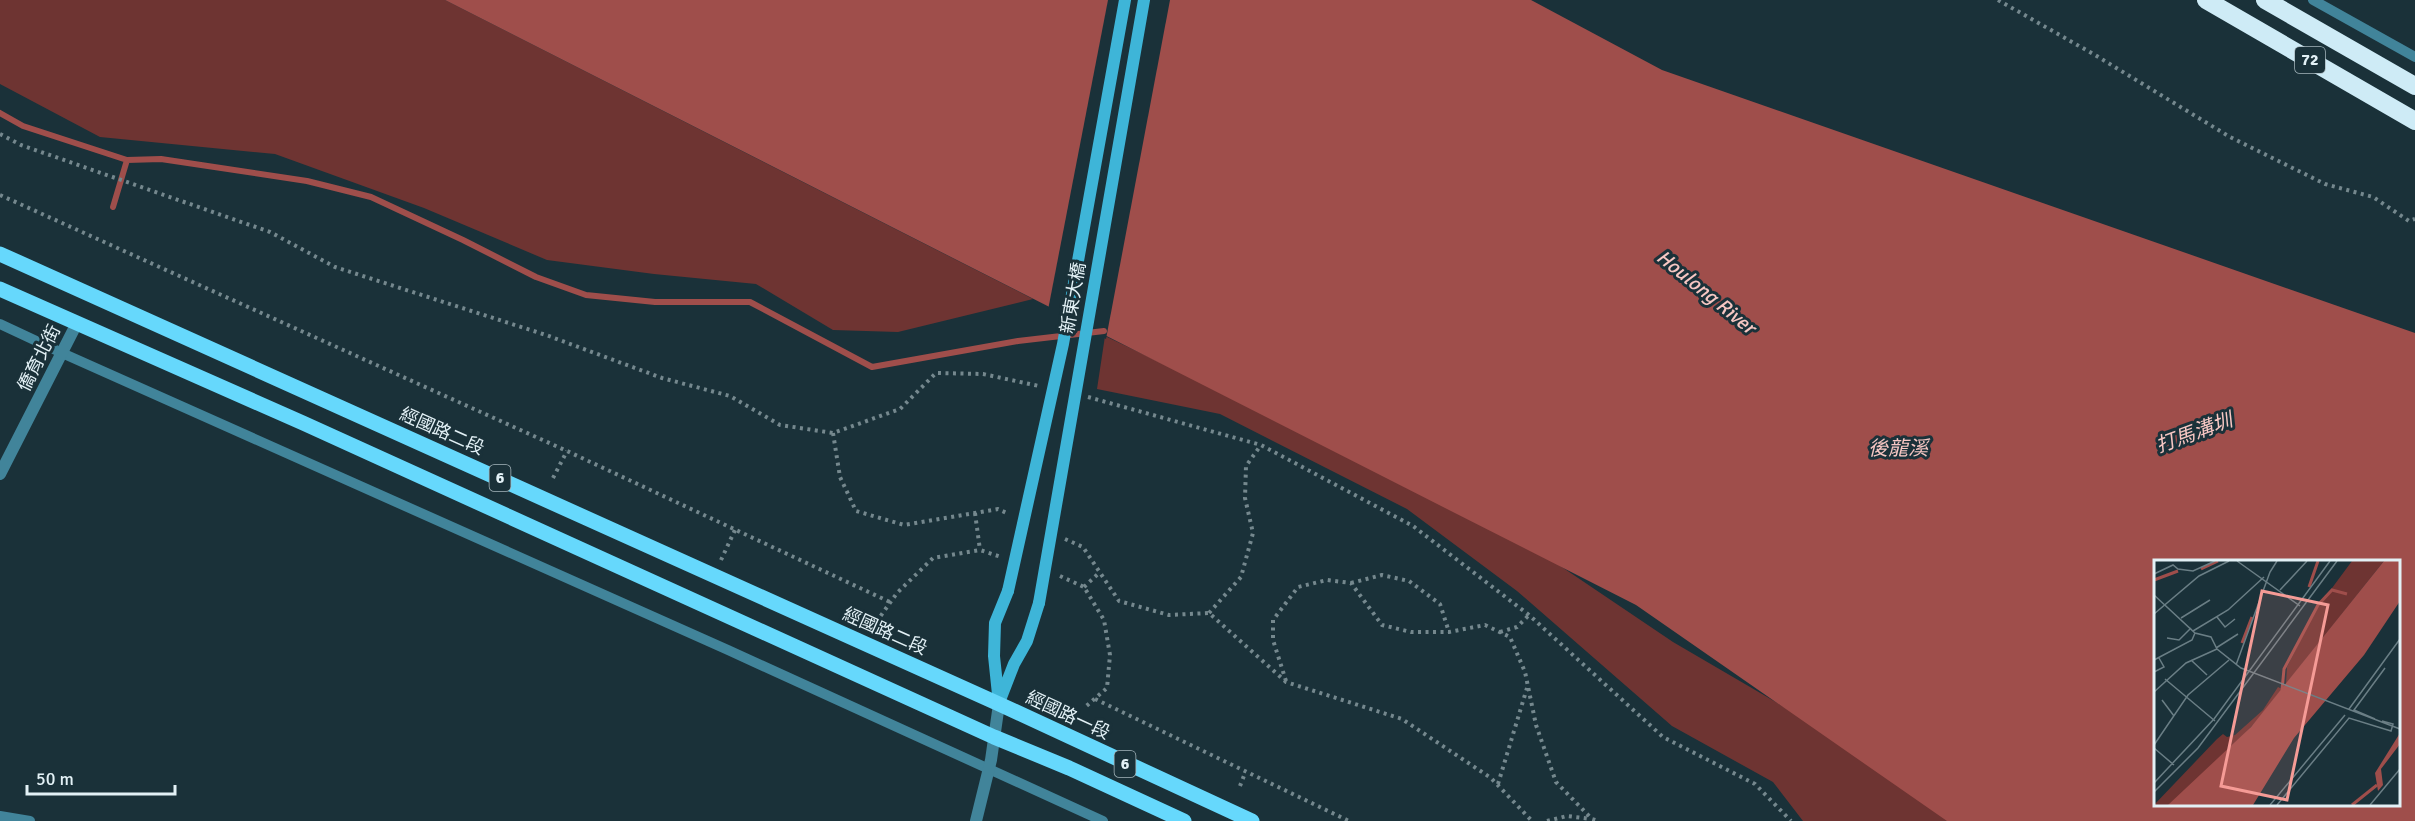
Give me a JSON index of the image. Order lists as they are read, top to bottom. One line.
{"streets":{"highway":["72"],"main road":["經國路二段","6","經國路一段"],"street":["新東大橋","僑育北街"]},"crossings":[["新東大橋","經國路二段"],["新東大橋","經國路一段"],["僑育北街","6"],["經國路二段","經國路一段"]],"water":["Houlong River","打馬溝圳","後龍溪"],"scale_bar":"50 m"}
